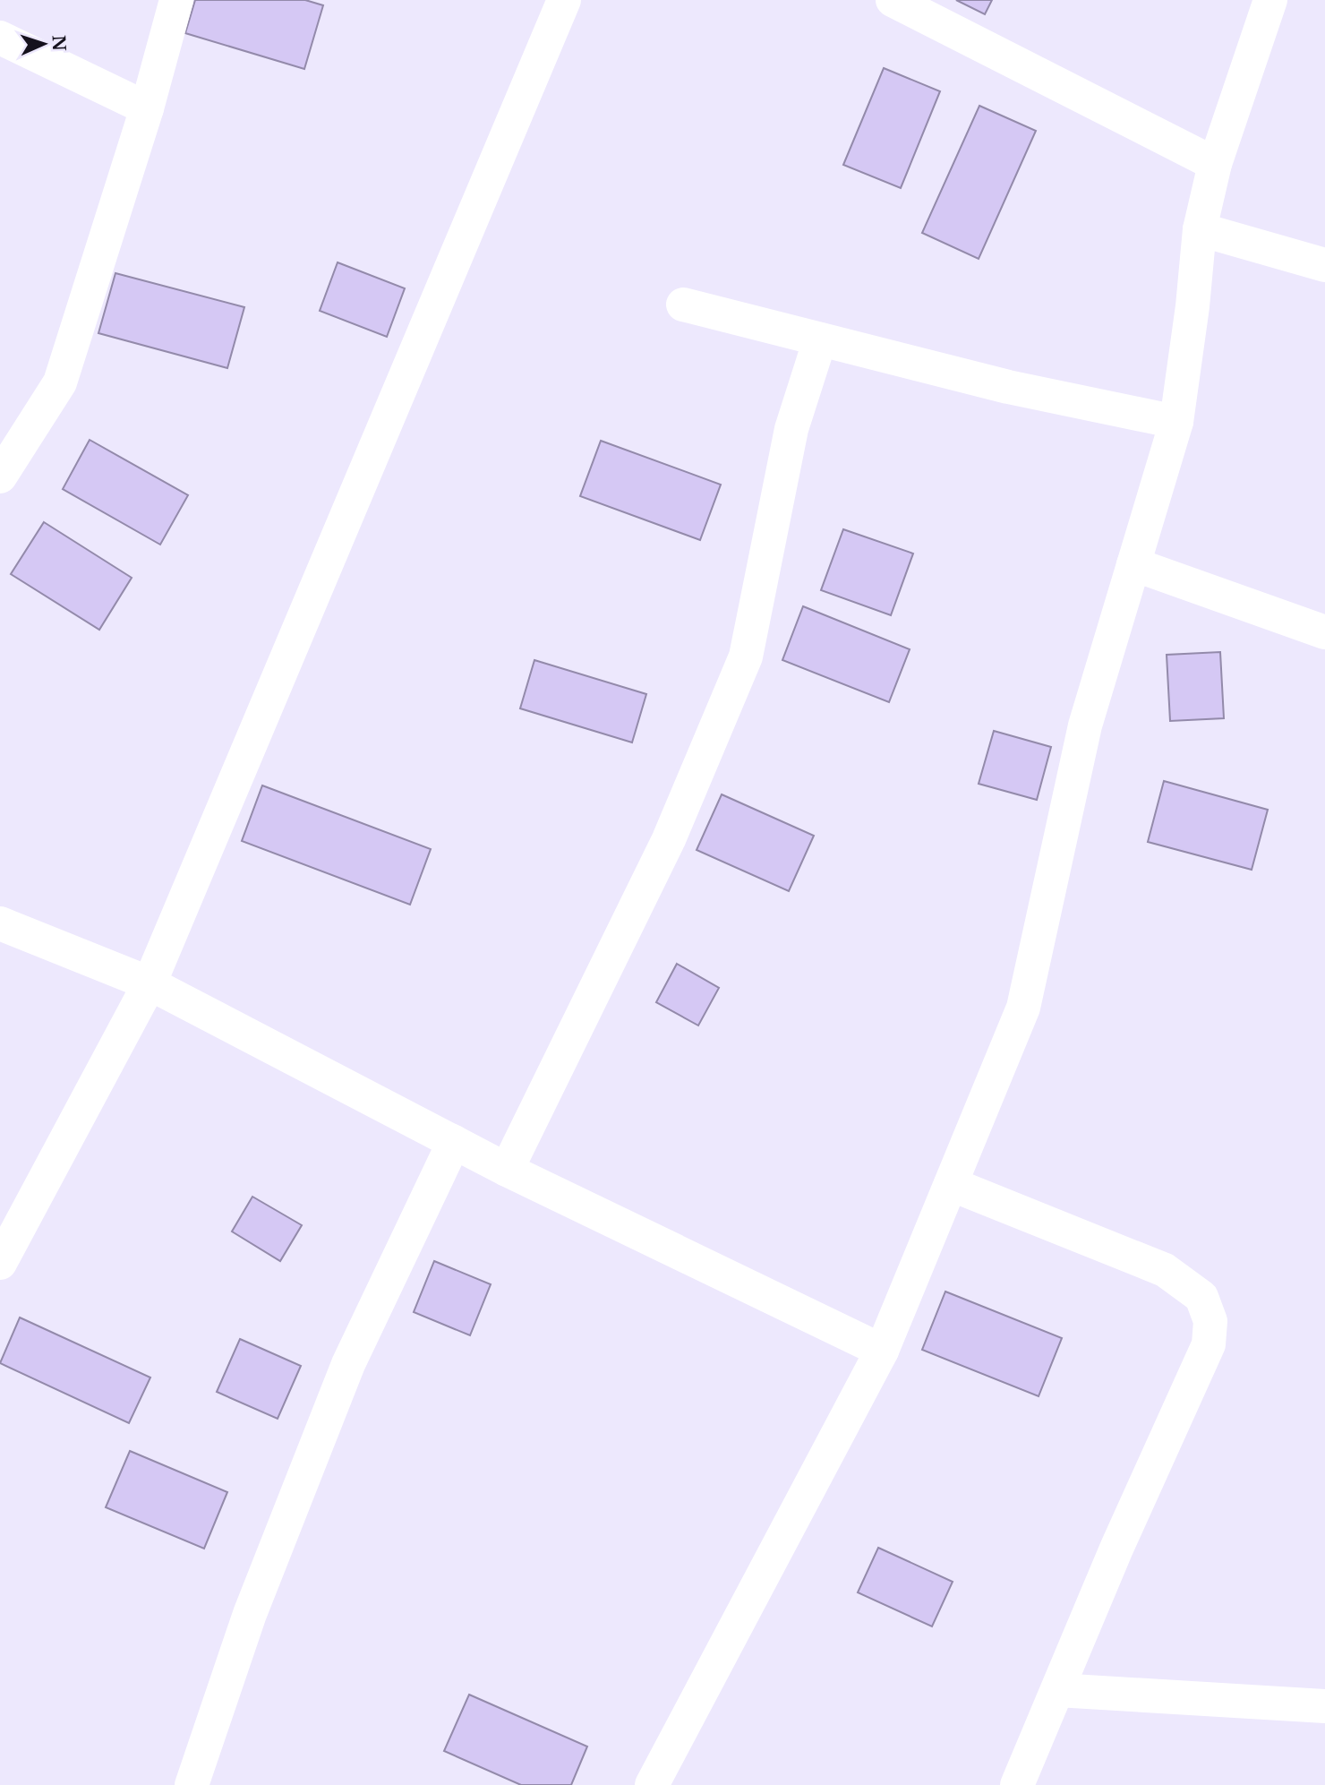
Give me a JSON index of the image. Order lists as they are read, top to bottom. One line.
{"north":"right"}
